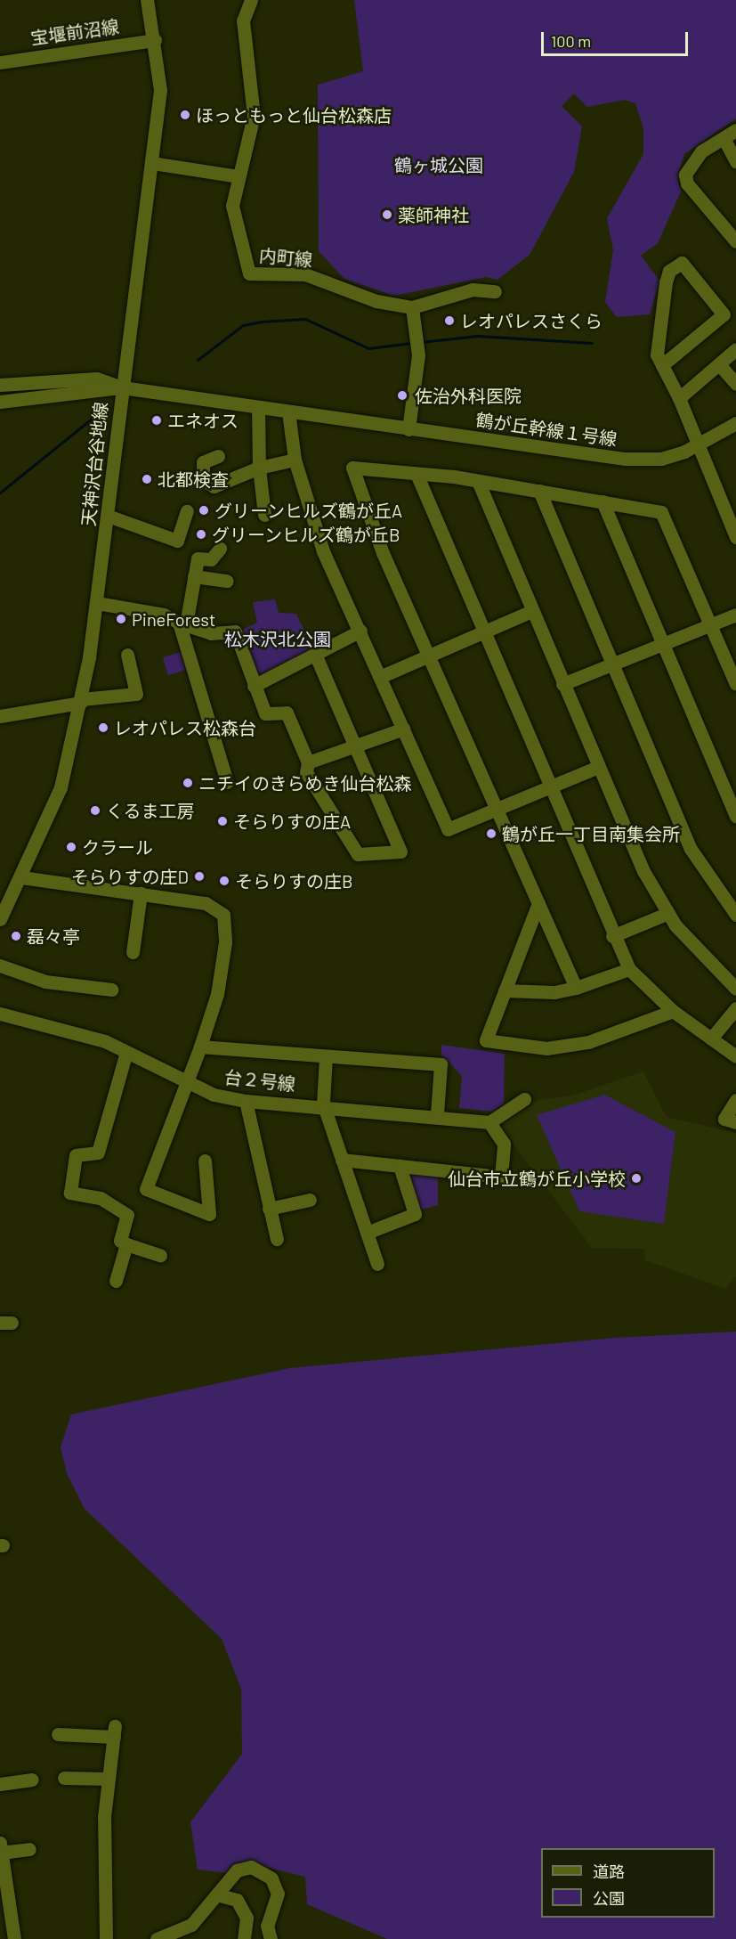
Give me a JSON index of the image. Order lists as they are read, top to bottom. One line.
{"streets":{"street":["宝堰前沼線","内町線","鶴が丘幹線１号線","天神沢台谷地線","台２号線"]},"crossings":[["宝堰前沼線","天神沢台谷地線"],["鶴が丘幹線１号線","天神沢台谷地線"]],"parks":["鶴ヶ城公園","松木沢北公園"],"places":["ほっともっと仙台松森店","薬師神社","レオパレスさくら","佐治外科医院","エネオス","北都検査","グリーンヒルズ鶴が丘A","グリーンヒルズ鶴が丘B","PineForest","レオパレス松森台","ニチイのきらめき仙台松森","くるま工房","そらりすの庄A","鶴が丘一丁目南集会所","クラール","そらりすの庄D","そらりすの庄B","磊々亭","仙台市立鶴が丘小学校"],"legend":["道路","公園"],"scale_bar":"100 m"}
